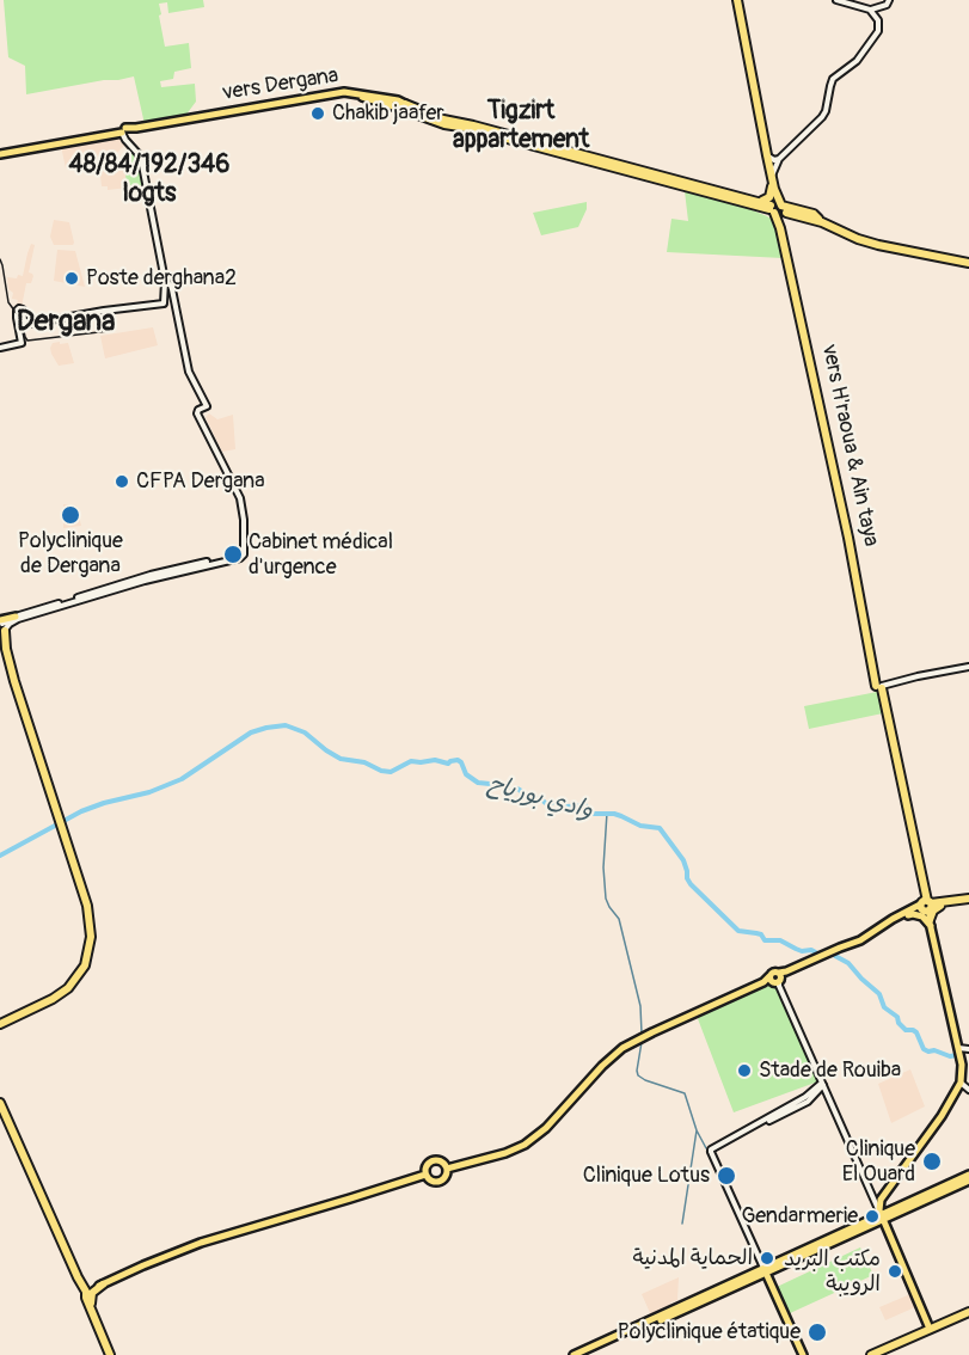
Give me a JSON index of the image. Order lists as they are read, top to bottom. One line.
{"streets":{"highway":["vers Dergana"]},"districts":["Tigzirt appartement","48/84/192/346 logts","Dergana"],"water":["وادي بورياح"],"places":["Chakib jaafer","Poste derghana2","CFPA Dergana","Polyclinique de Dergana","Cabinet médical d'urgence","Stade de Rouiba","Clinique El Ouard","Clinique Lotus","Gendarmerie","الحماية المدنية","مكتب البريد الرويبة","Polyclinique étatique"]}
